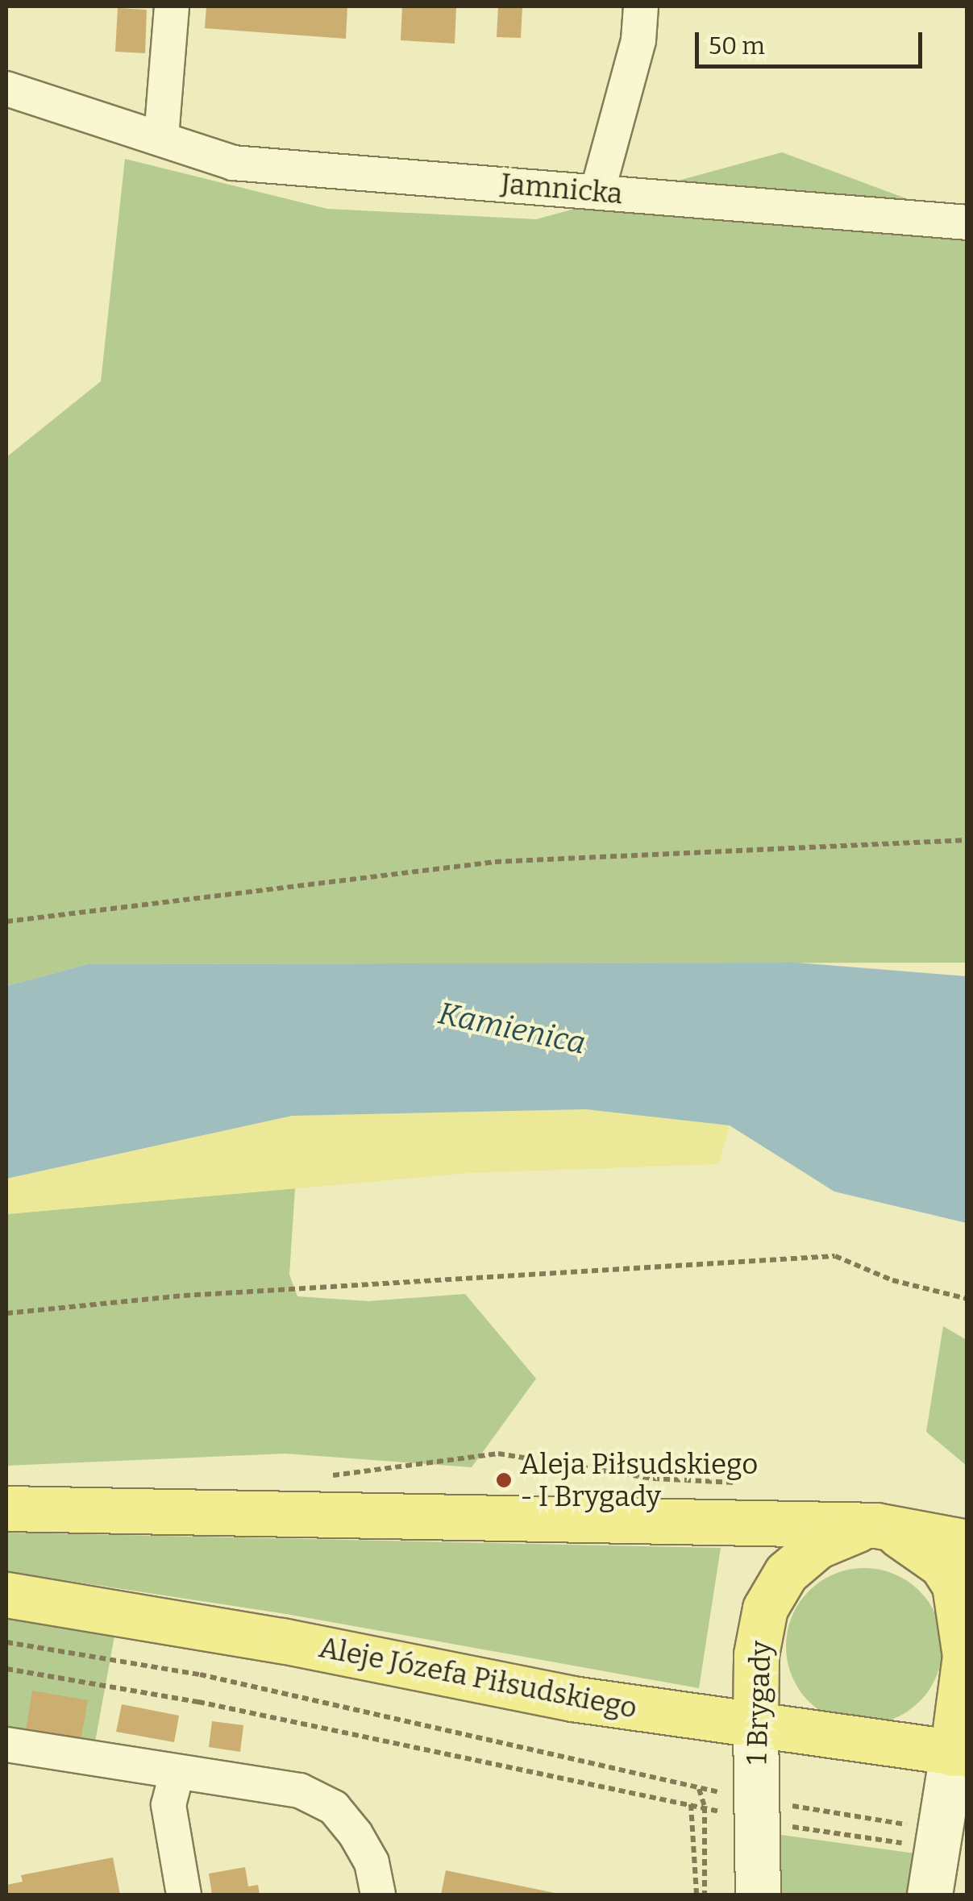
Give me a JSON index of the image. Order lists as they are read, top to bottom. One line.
{"streets":{"main road":["Aleje Józefa Piłsudskiego","1 Brygady"],"street":["Jamnicka"]},"crossings":[["Aleje Józefa Piłsudskiego","1 Brygady"]],"water":["Kamienica"],"places":["Aleja Piłsudskiego - I Brygady"],"scale_bar":"50 m"}
